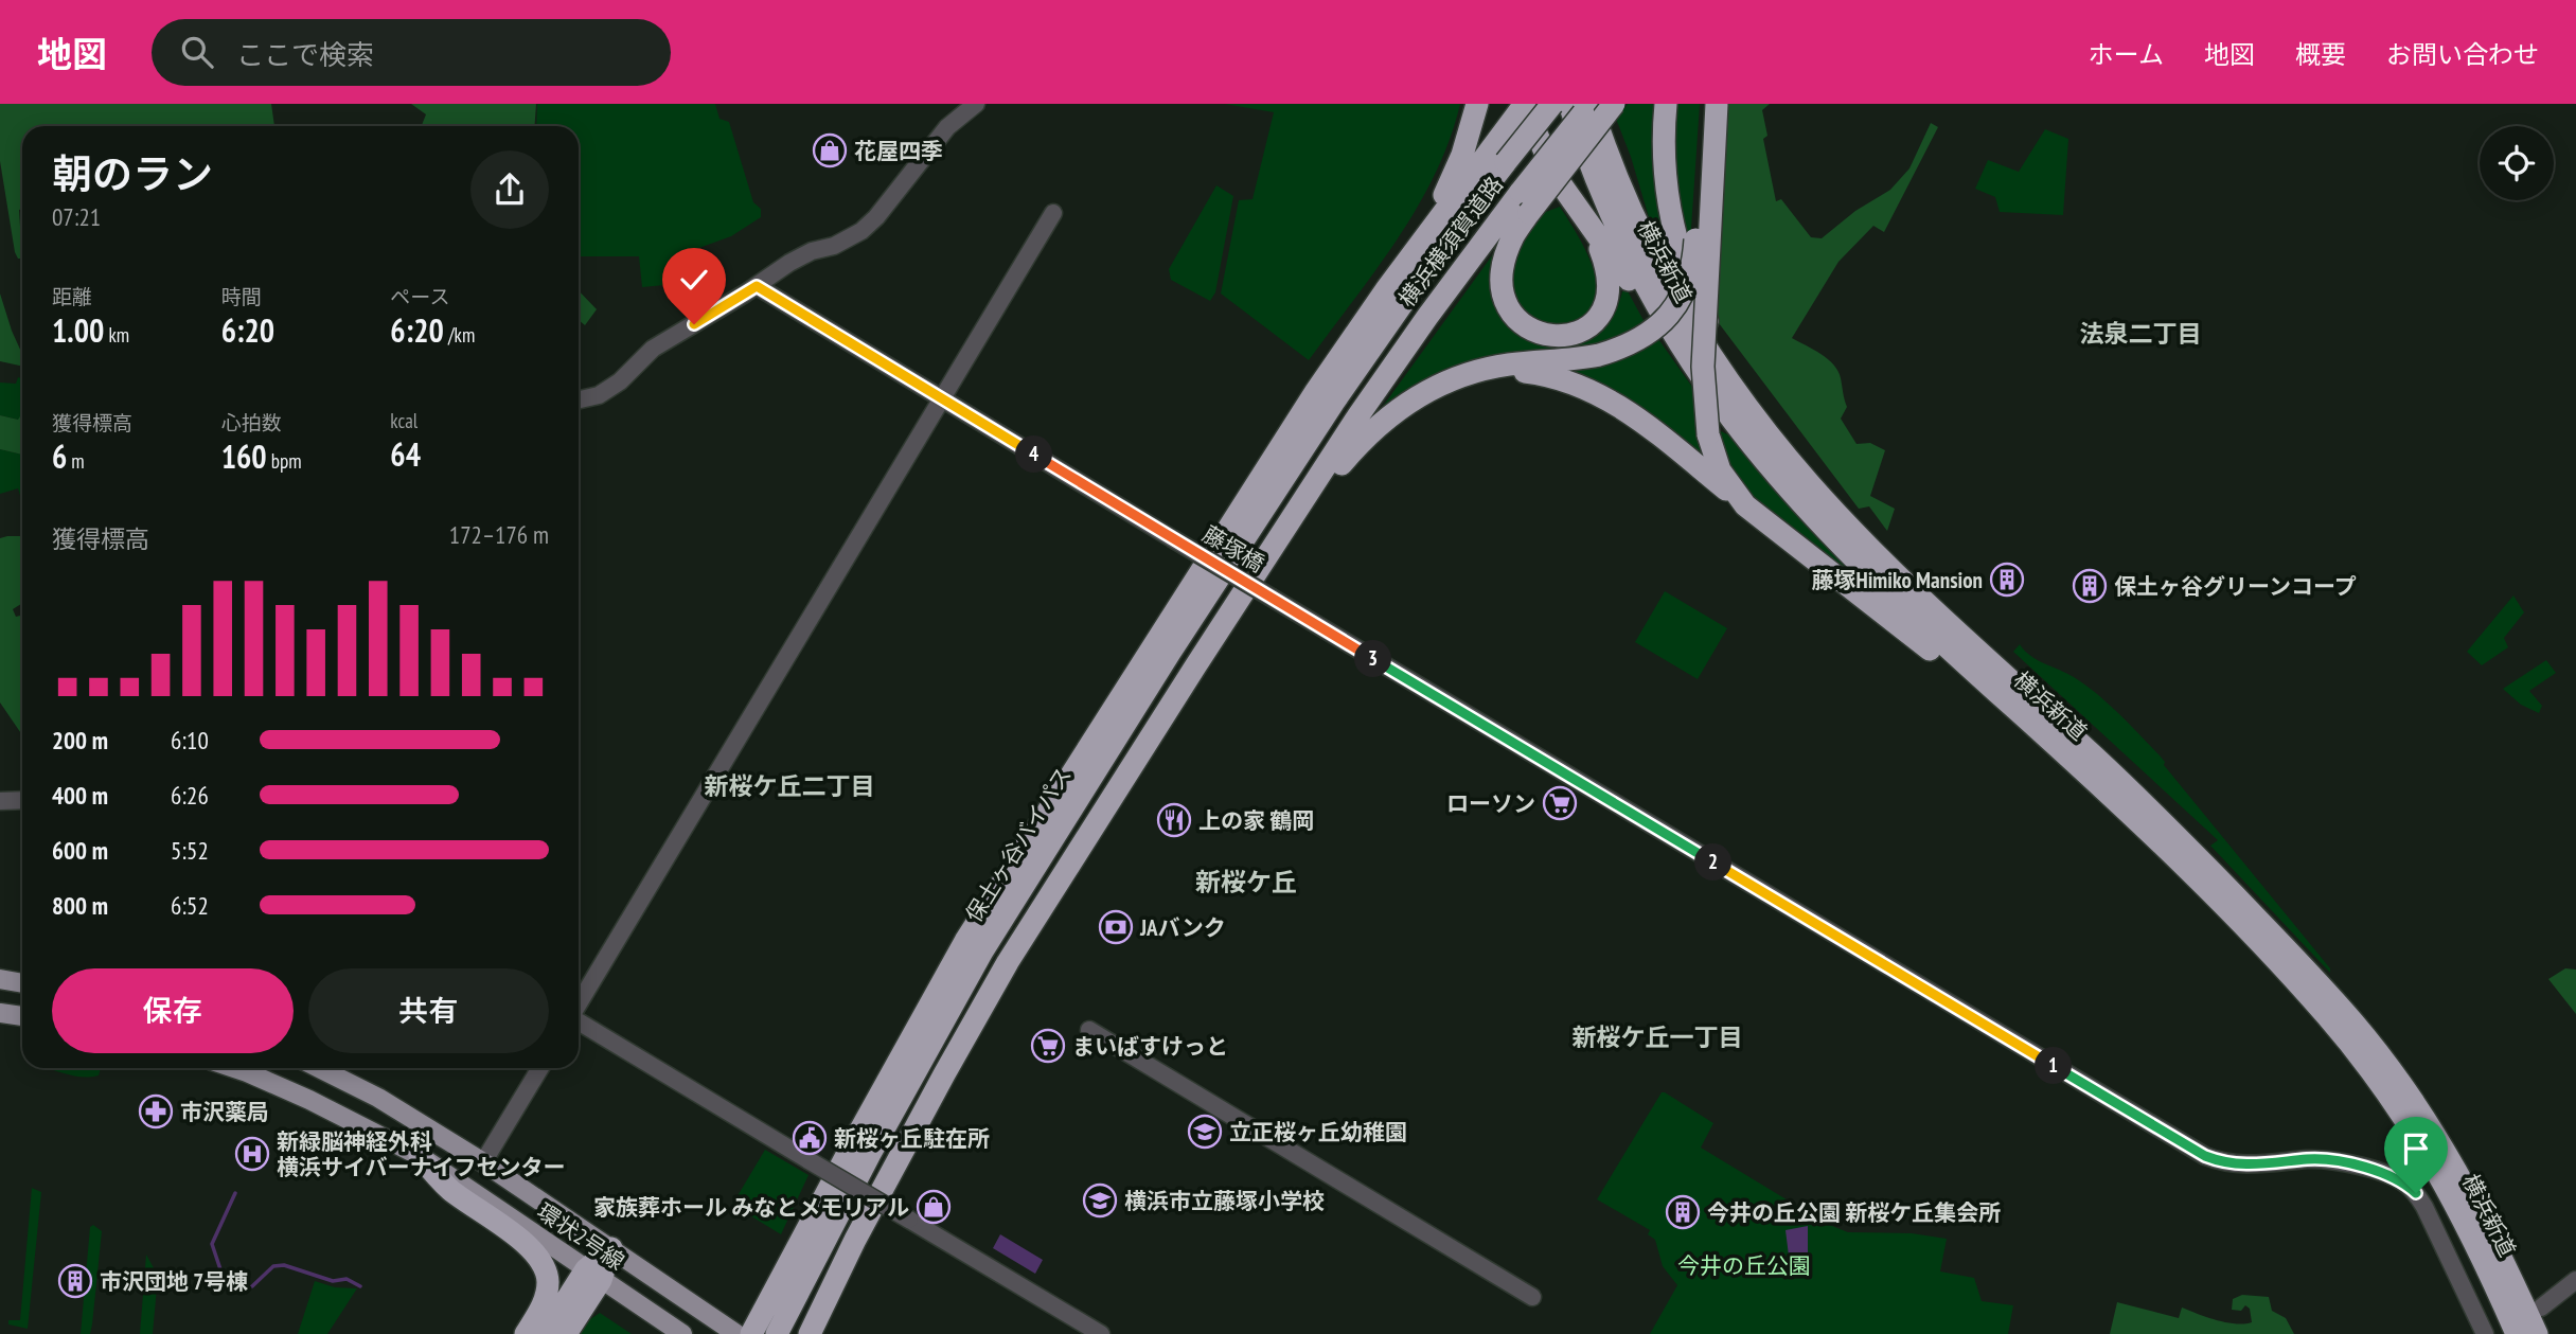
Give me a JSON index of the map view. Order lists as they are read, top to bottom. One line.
{"streets":{"highway":["横浜横須賀道路","横浜新道","保土ヶ谷バイパス"],"main road":["環状2号線"],"street":["藤塚橋"]},"crossings":[["横浜横須賀道路","横浜新道"],["横浜横須賀道路","保土ヶ谷バイパス"]],"districts":["法泉二丁目","新桜ケ丘二丁目","新桜ケ丘","新桜ケ丘一丁目"],"parks":["今井の丘公園"],"places":{"shop":["花屋四季","家族葬ホール みなとメモリアル"],"building":["藤塚Himiko Mansion","保土ヶ谷グリーンコープ","今井の丘公園 新桜ケ丘集会所","市沢団地 7号棟"],"supermarket":["ローソン","まいばすけっと"],"restaurant":["上の家 鶴岡"],"bank":["JAバンク"],"pharmacy":["市沢薬局"],"school or university":["立正桜ヶ丘幼稚園","横浜市立藤塚小学校"],"public building":["新桜ヶ丘駐在所"],"hospital":["新緑脳神経外科 横浜サイバーナイフセンター"]},"page":{"header":"地図","search":"ここで検索","nav":["ホーム","地図","概要","お問い合わせ"],"heading":["朝のラン","07:21"],"stats":[["距離","1.00 km"],["時間","6:20"],["ペース","6:20 /km"],["獲得標高","6 m"],["心拍数","160 bpm"],["kcal","64"]],"pins":["4","3","2","1"],"chart":["獲得標高","172–176 m"],"list":[{"name":"200 m","note":"6:10"},{"name":"400 m","note":"6:26"},{"name":"600 m","note":"5:52"},{"name":"800 m","note":"6:52"}],"buttons":["保存","共有"]}}
